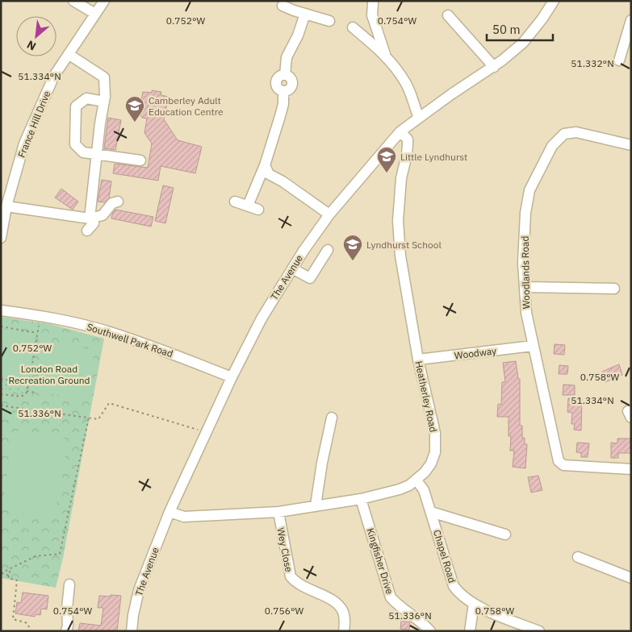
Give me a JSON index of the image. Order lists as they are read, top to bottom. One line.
{"streets":{"street":["France Hill Drive","Woodlands Road","The Avenue","Southwell Park Road","Woodway","Heatherley Road","Wey Close","Chapel Road","Kingfisher Drive"]},"crossings":[["Woodlands Road","Woodway"],["The Avenue","Southwell Park Road"],["The Avenue","Heatherley Road"],["Woodway","Heatherley Road"],["Heatherley Road","Wey Close"],["Heatherley Road","Chapel Road"],["Heatherley Road","Kingfisher Drive"]],"parks":["London Road Recreation Ground"],"places":{"school or university":["Camberley Adult Education Centre","Little Lyndhurst","Lyndhurst School"]},"scale_bar":"50 m","north":"bottom left","coordinates":["0.752°W","0.754°W","51.332°N","51.334°N","0.758°W","51.336°N","0.756°W"]}
